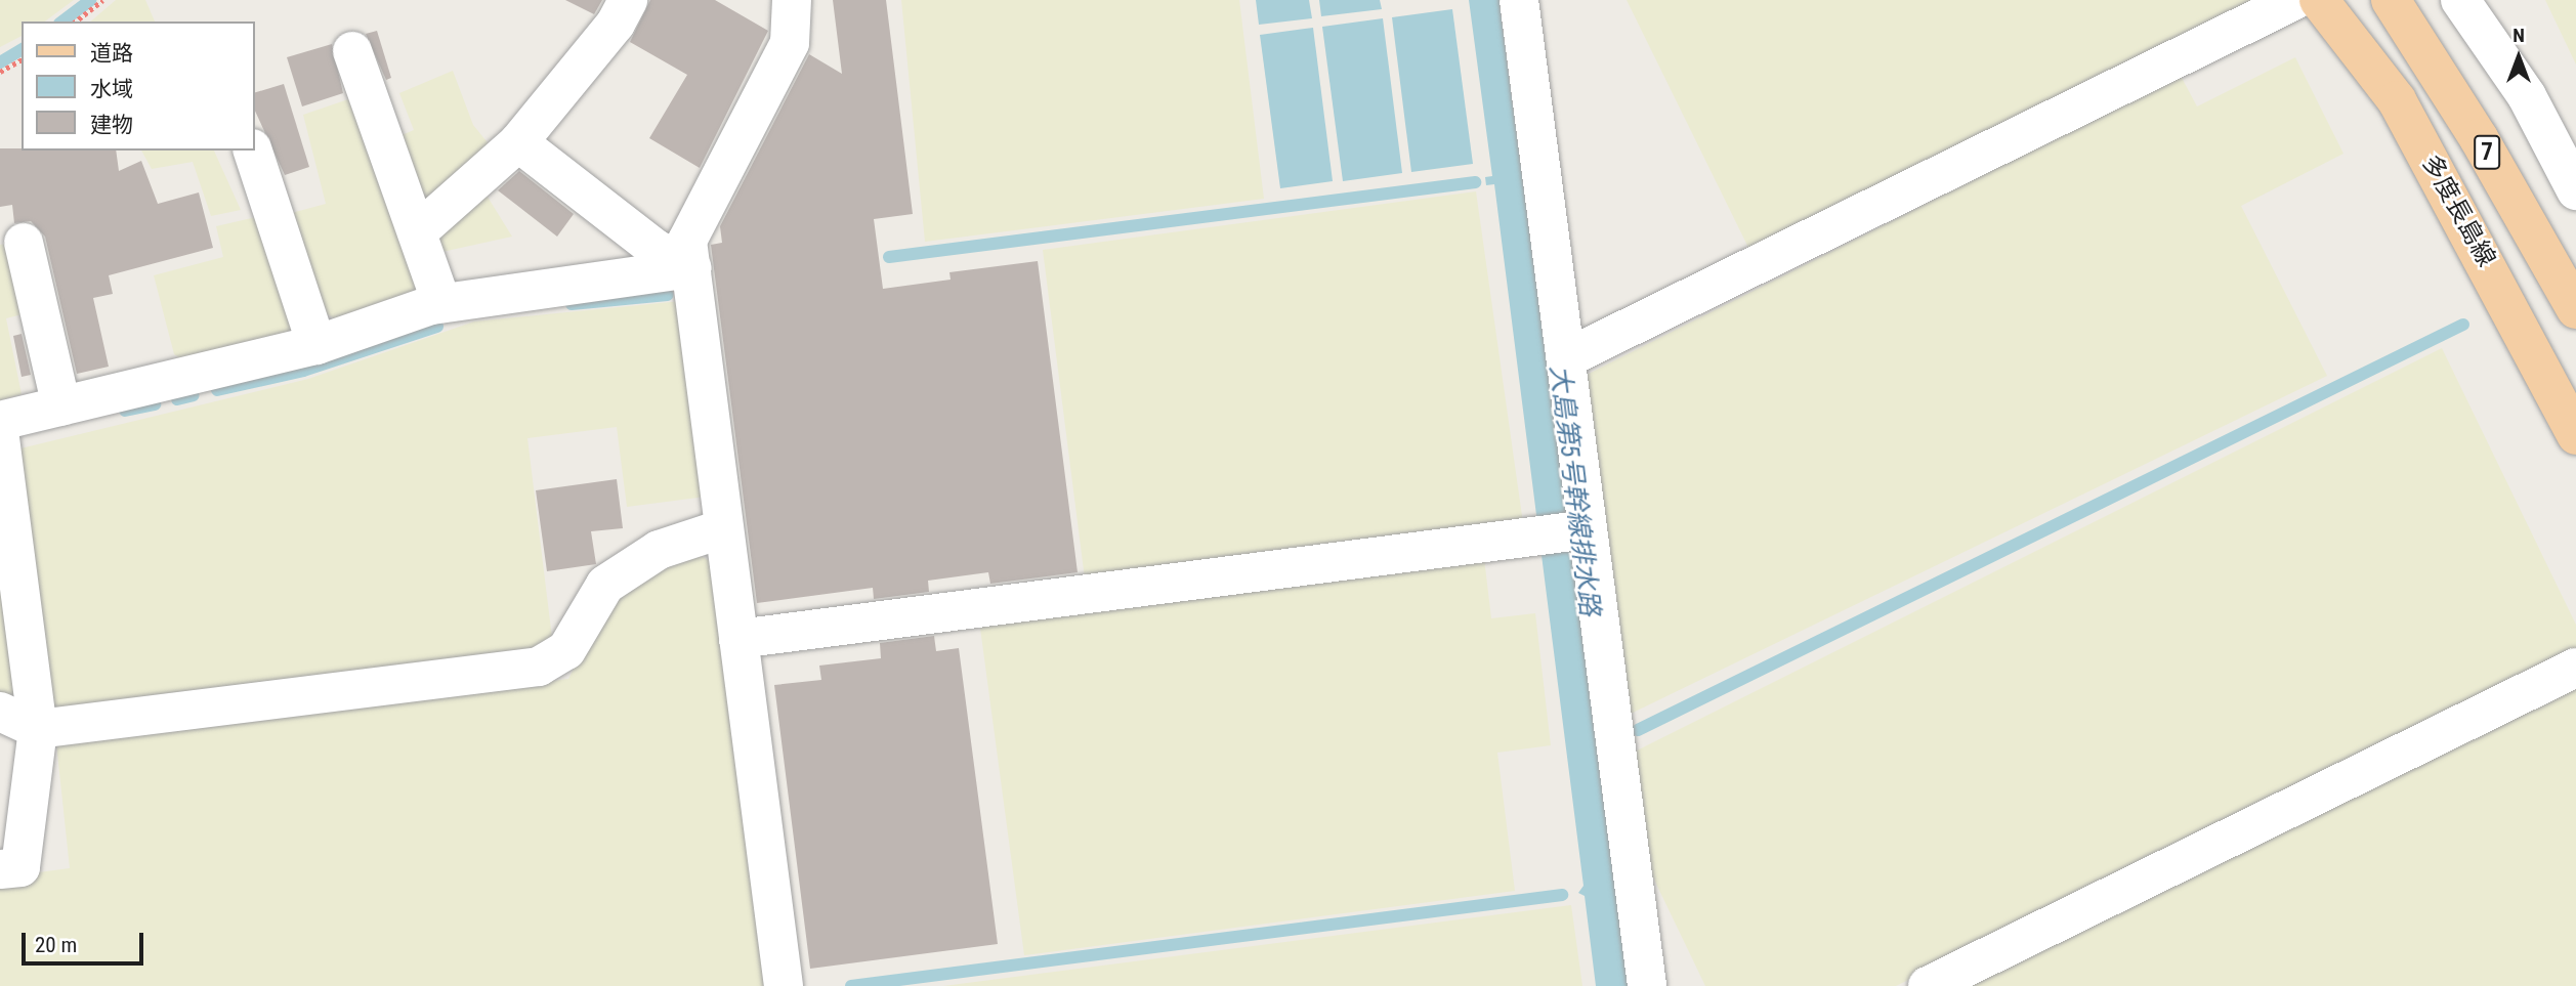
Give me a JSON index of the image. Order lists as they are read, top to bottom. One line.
{"streets":{"main road":["7","多度長島線"]},"water":["大島第5号幹線排水路"],"legend":["道路","水域","建物"],"scale_bar":"20 m","north":"top"}
